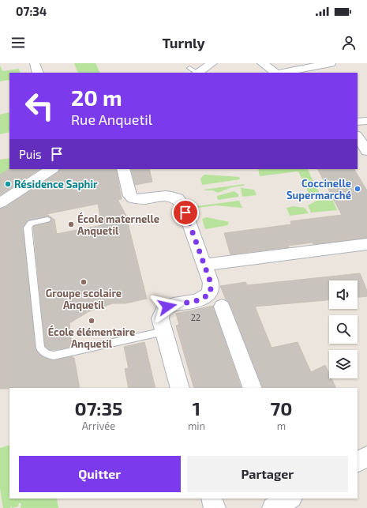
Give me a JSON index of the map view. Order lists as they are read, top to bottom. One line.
{"places":["Résidence Saphir","Coccinelle Supermarché","École maternelle Anquetil","Groupe scolaire Anquetil","École élémentaire Anquetil"],"house_numbers":["22"],"page":{"status":"07:34","header":"Turnly","turn":["20 m","Rue Anquetil"],"then":"Puis","eta":["07:35","Arrivée","1","min","70","m"],"buttons":["Quitter","Partager"]}}
